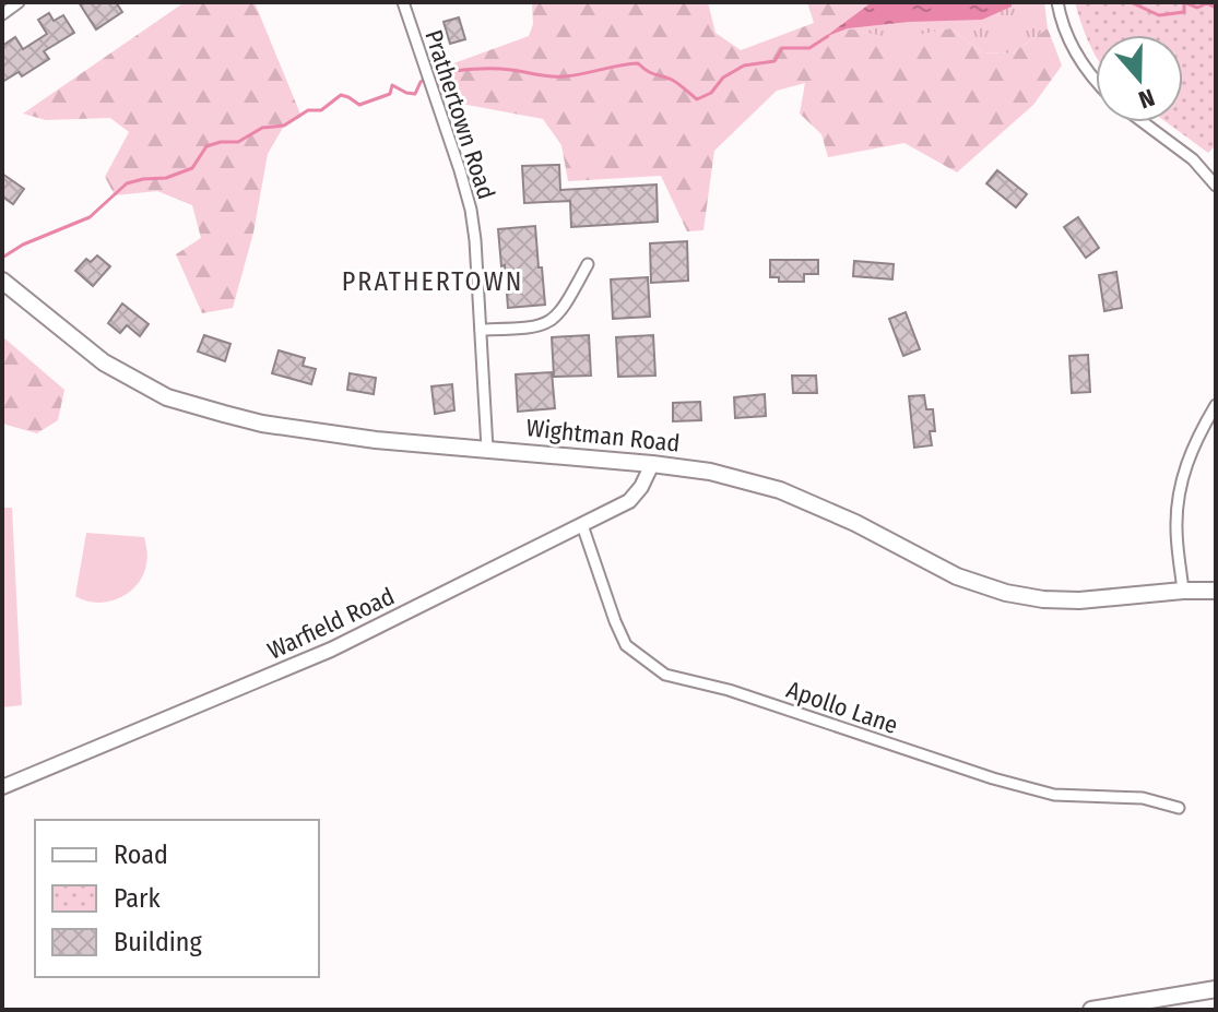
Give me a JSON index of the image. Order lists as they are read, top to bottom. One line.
{"streets":{"main road":["Wightman Road"],"street":["Prathertown Road","Warfield Road","Apollo Lane"]},"crossings":[["Prathertown Road","Wightman Road"],["Wightman Road","Warfield Road"],["Warfield Road","Apollo Lane"]],"districts":["PRATHERTOWN"],"legend":["Road","Park","Building"],"north":"bottom"}
